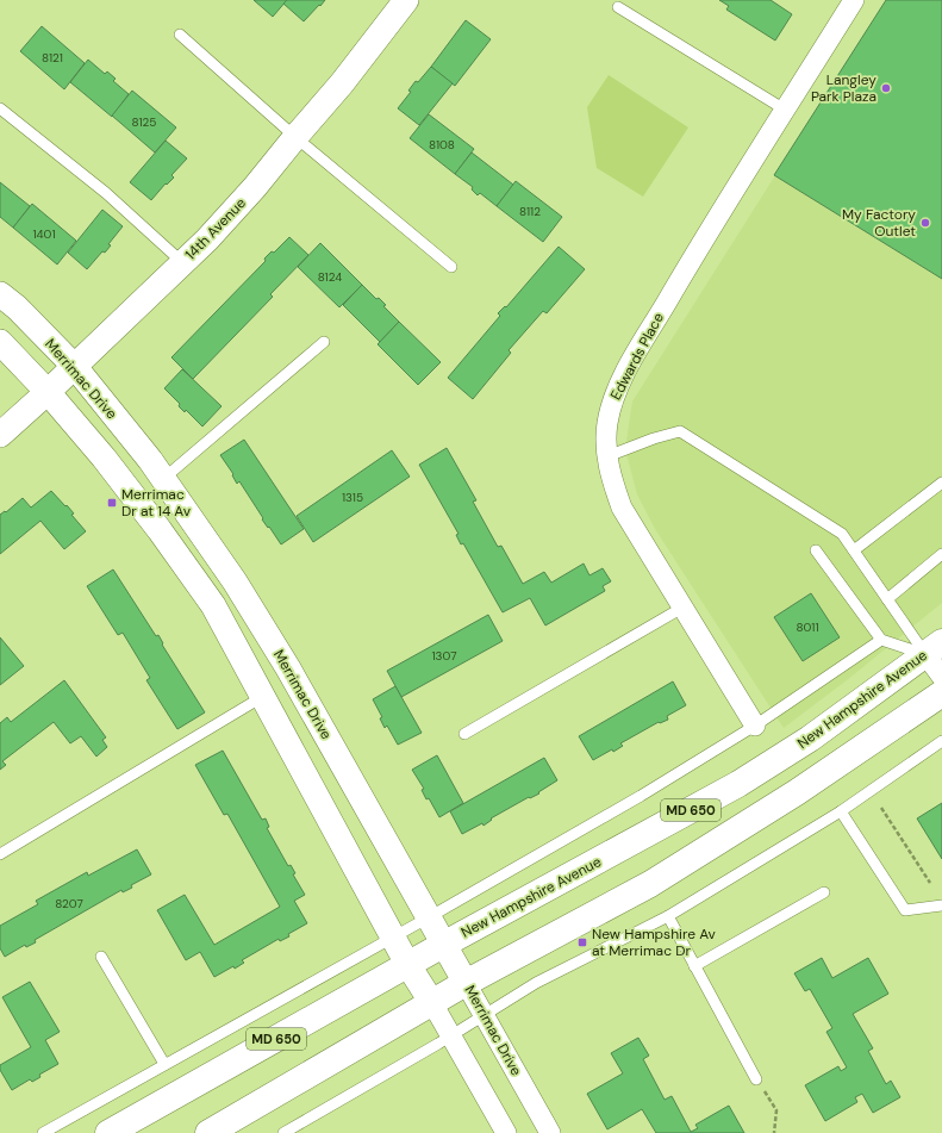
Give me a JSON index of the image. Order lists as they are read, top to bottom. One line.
{"streets":{"main road":["New Hampshire Avenue","MD 650"],"street":["14th Avenue","Edwards Place","Merrimac Drive"]},"crossings":[["14th Avenue","Merrimac Drive"],["Merrimac Drive","New Hampshire Avenue"],["Merrimac Drive","MD 650"]],"places":{"other":["Langley Park Plaza","My Factory Outlet"],"transit":["Merrimac Dr at 14 Av","New Hampshire Av at Merrimac Dr"]},"house_numbers":["8121","8125","8108","8112","1401","8124","1315","8011","1307","8207"]}
